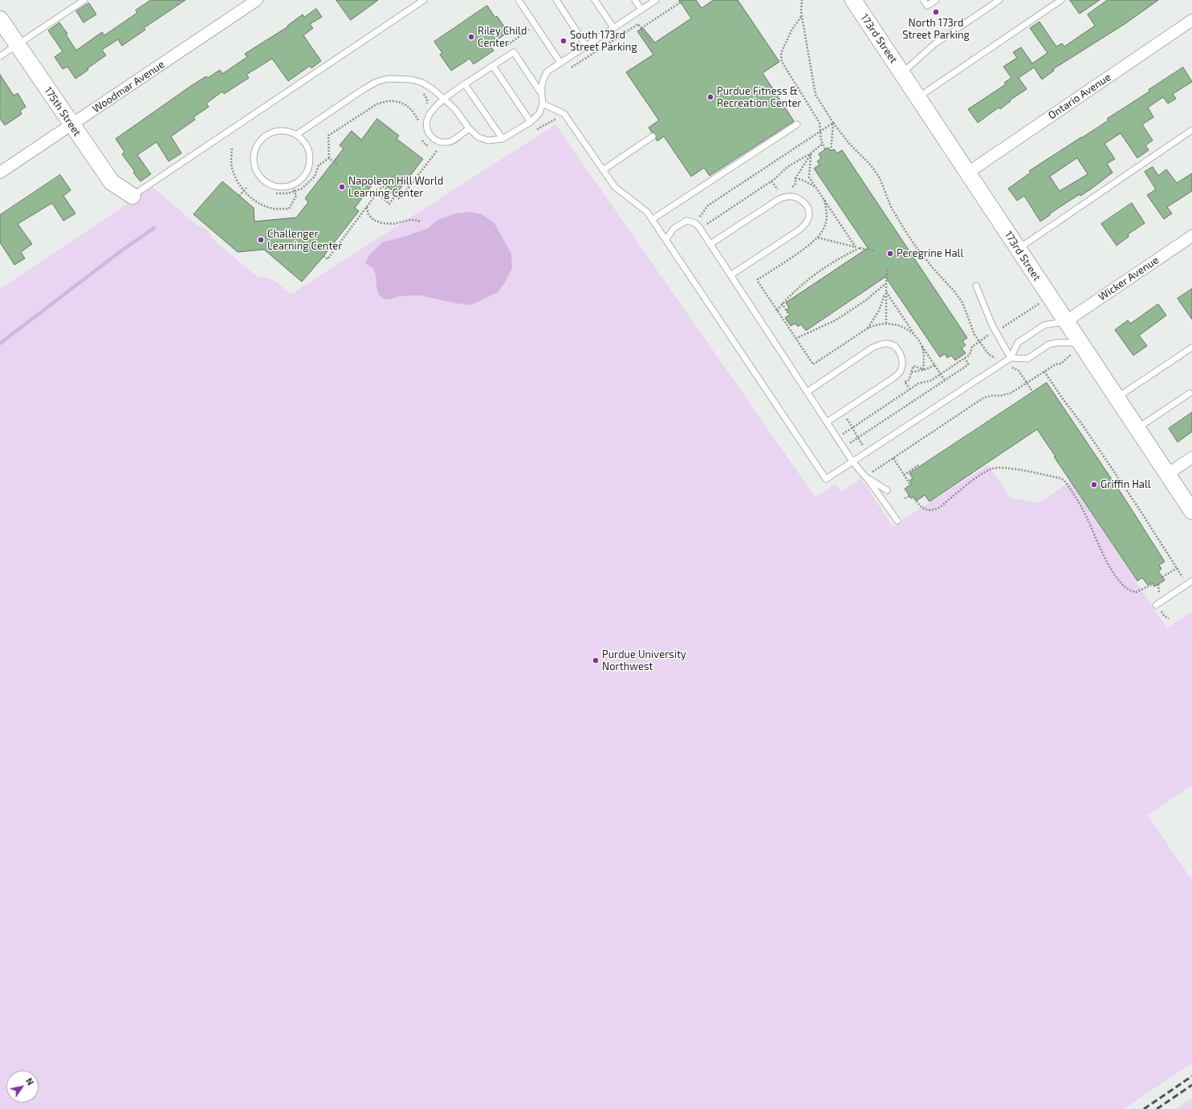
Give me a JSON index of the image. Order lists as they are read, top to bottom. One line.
{"streets":{"street":["173rd Street","Woodmar Avenue","Ontario Avenue","175th Street","Wicker Avenue"]},"crossings":[["173rd Street","Ontario Avenue"],["173rd Street","Wicker Avenue"],["Woodmar Avenue","175th Street"]],"places":["North 173rd Street Parking","Riley Child Center","South 173rd Street Parking","Purdue Fitness & Recreation Center","Napoleon Hill World Learning Center","Challenger Learning Center","Peregrine Hall","Griffin Hall","Purdue University Northwest"],"north":"top right"}
